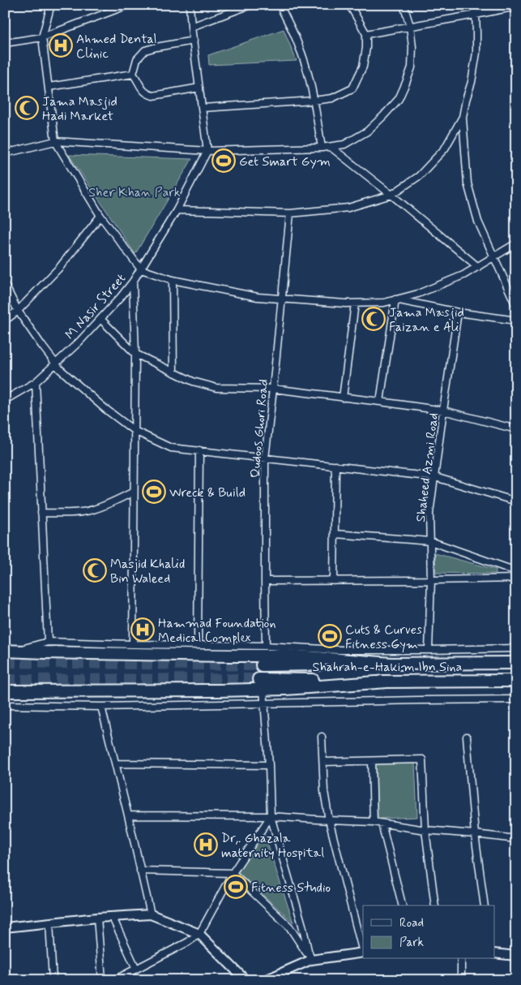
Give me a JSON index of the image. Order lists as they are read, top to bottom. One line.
{"streets":{"highway":["Shahrah-e-Hakim Ibn Sina"],"street":["M Nasir Street","Qudoos Ghori Road","Shaheed Azmi Road"]},"parks":["Sher Khan Park"],"places":{"hospital":["Ahmed Dental Clinic","Hammad Foundation Medical Complex","Dr,. Ghazala maternity Hospital"],"mosque":["Jama Masjid Hadi Market","Jama Masjid Faizan e Ali","Masjid Khalid Bin Waleed"],"sports":["Get Smart Gym","Wreck & Build","Cuts & Curves Fitness Gym","Fitness Studio"]},"legend":["Road","Park"]}
